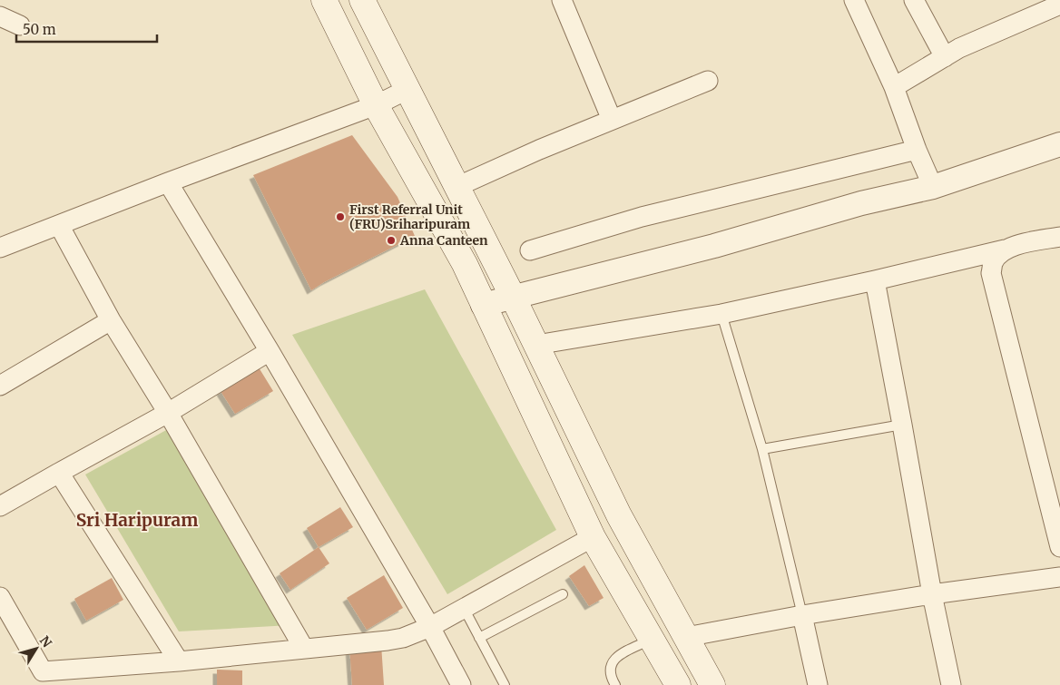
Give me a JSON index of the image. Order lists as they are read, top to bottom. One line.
{"districts":["Sri Haripuram"],"places":["First Referral Unit (FRU)Sriharipuram","Anna Canteen"],"scale_bar":"50 m","north":"top right"}
